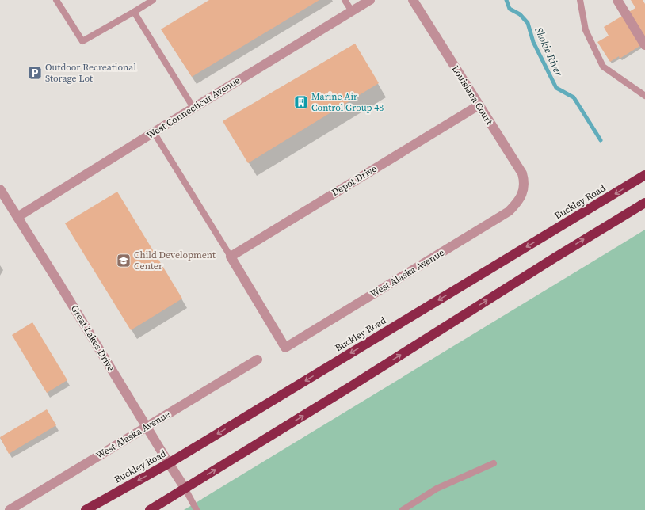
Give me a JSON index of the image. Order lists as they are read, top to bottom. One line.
{"streets":{"highway":["Buckley Road"],"street":["Louisiana Court","West Connecticut Avenue","Depot Drive","West Alaska Avenue","Great Lakes Drive"]},"crossings":[["Louisiana Court","Depot Drive"],["Louisiana Court","West Alaska Avenue"],["West Connecticut Avenue","Great Lakes Drive"],["Depot Drive","West Alaska Avenue"],["Buckley Road","Great Lakes Drive"],["West Alaska Avenue","Great Lakes Drive"]],"water":["Skokie River"],"places":{"parking":["Outdoor Recreational Storage Lot"],"building":["Marine Air Control Group 48"],"school or university":["Child Development Center"]}}
